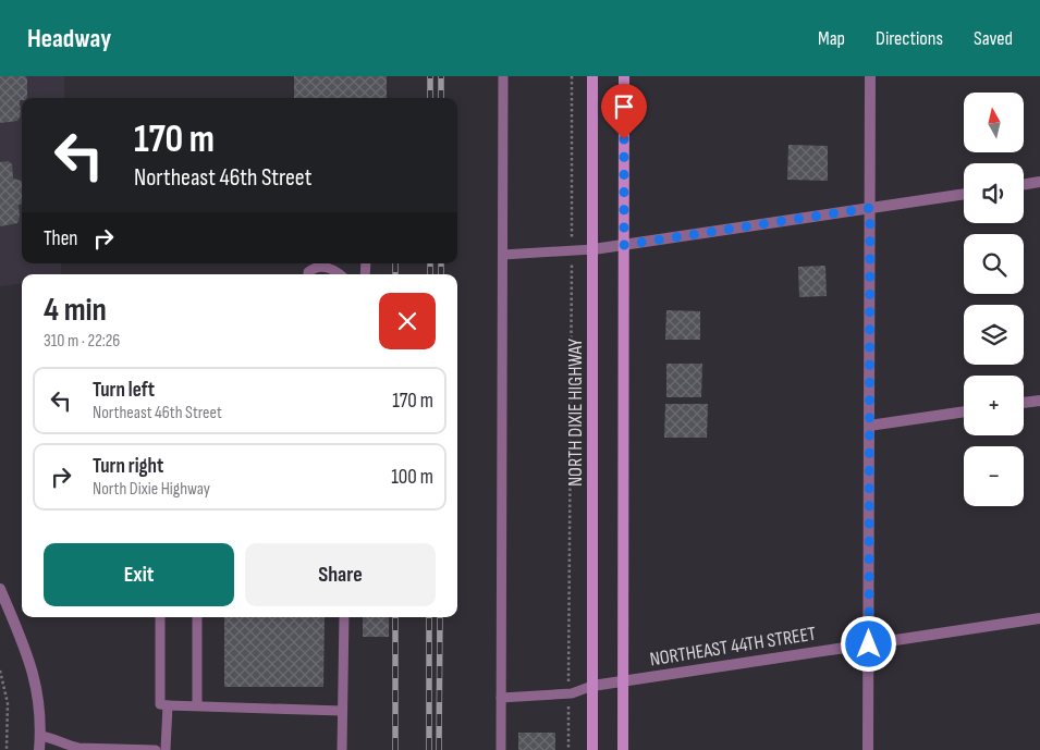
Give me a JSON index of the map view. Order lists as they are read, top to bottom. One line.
{"streets":{"main road":["NORTH DIXIE HIGHWAY"],"street":["NORTHEAST 44TH STREET"]},"crossings":[["NORTH DIXIE HIGHWAY","NORTHEAST 44TH STREET"]],"north":"top","page":{"header":"Headway","nav":["Map","Directions","Saved"],"map_buttons":["+","−"],"turn":["170 m","Northeast 46th Street"],"then":"Then","heading":["4 min","310 m · 22:26"],"list":[{"name":"Turn left","note":"Northeast 46th Street","value":"170 m"},{"name":"Turn right","note":"North Dixie Highway","value":"100 m"}],"buttons":["Exit","Share"]}}
